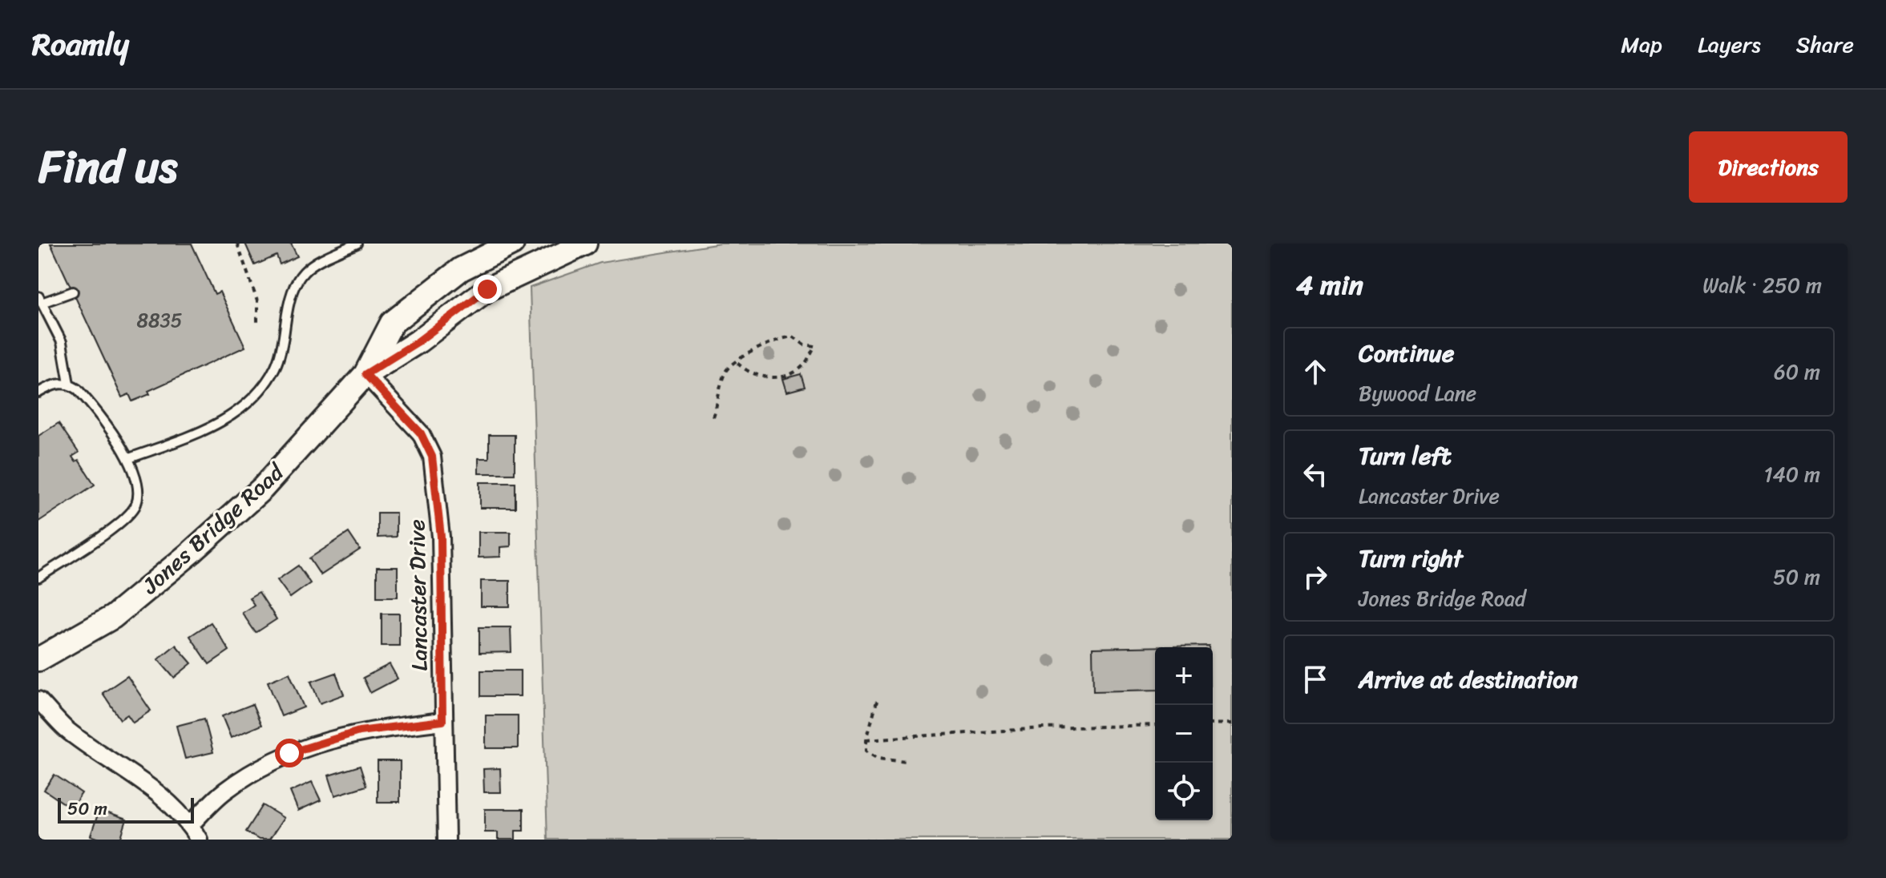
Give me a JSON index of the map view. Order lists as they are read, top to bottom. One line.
{"streets":{"main road":["Jones Bridge Road"],"street":["Lancaster Drive"]},"crossings":[["Jones Bridge Road","Lancaster Drive"]],"house_numbers":["8835"],"scale_bar":"50 m","page":{"header":"Roamly","nav":["Map","Layers","Share"],"title":"Find us","buttons":"Directions","heading":["4 min","Walk · 250 m"],"list":[["Continue","Bywood Lane","60 m"],["Turn left","Lancaster Drive","140 m"],["Turn right","Jones Bridge Road","50 m"],"Arrive at destination"],"map_buttons":["+","−"],"scale":"50 m"}}
